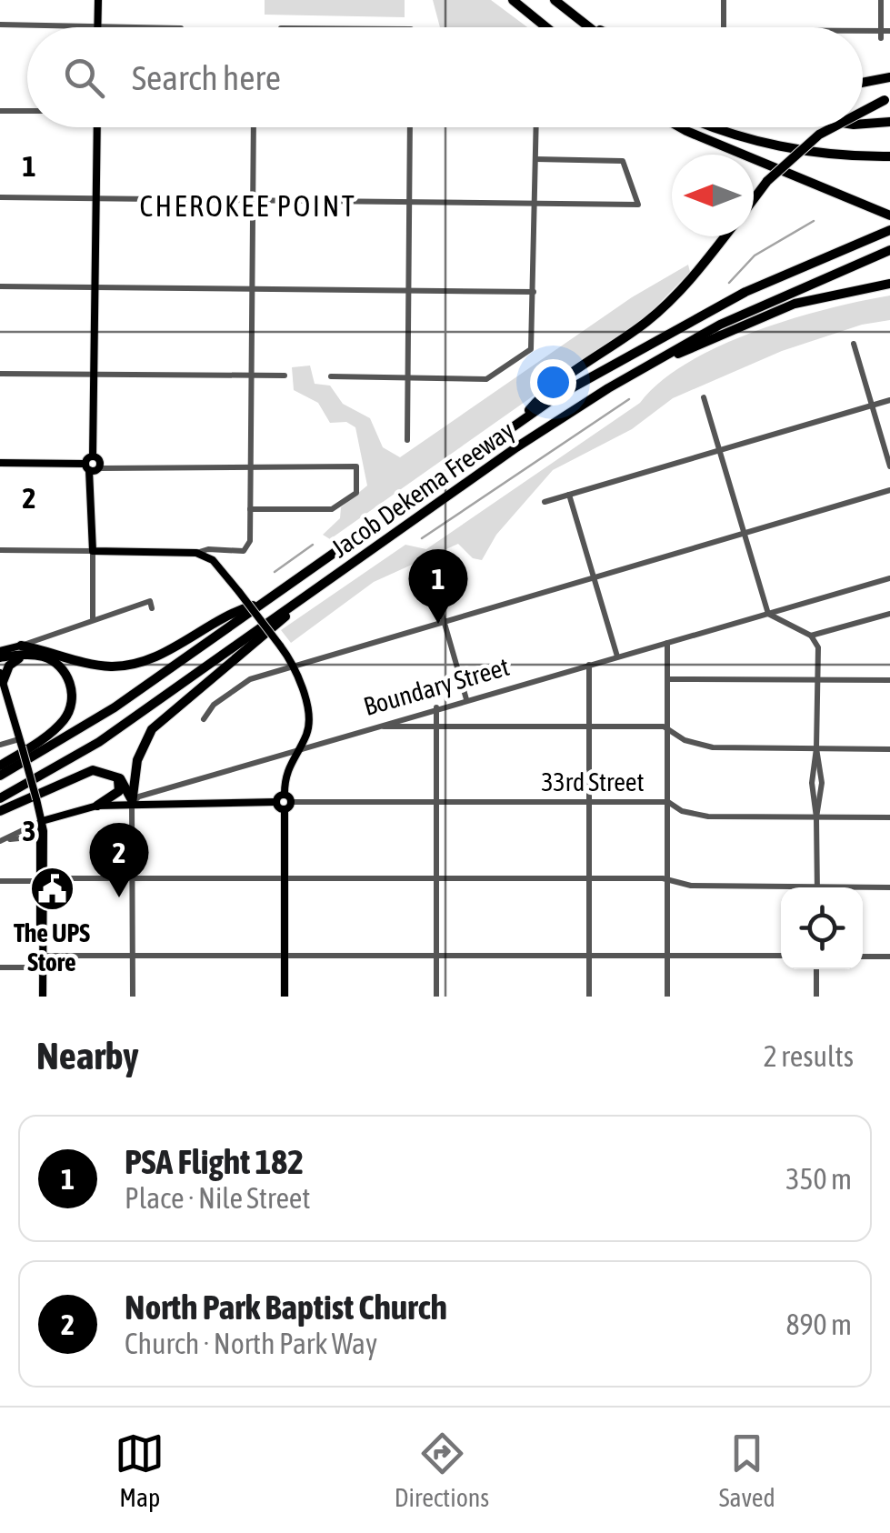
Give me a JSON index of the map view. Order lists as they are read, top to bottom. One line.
{"streets":{"highway":["Jacob Dekema Freeway"],"main road":["Boundary Street"],"street":["33rd Street"]},"districts":["CHEROKEE POINT"],"places":{"public building":["The UPS Store"]},"north":"left","page":{"search":"Search here","pins":["1","2"],"heading":["Nearby","2 results"],"list":[{"mark":"1","name":"PSA Flight 182","note":"Place · Nile Street","value":"350 m"},{"mark":"2","name":"North Park Baptist Church","note":"Church · North Park Way","value":"890 m"}],"nav":["Map","Directions","Saved"]},"grid":{"rows":["1","2","3"]}}
